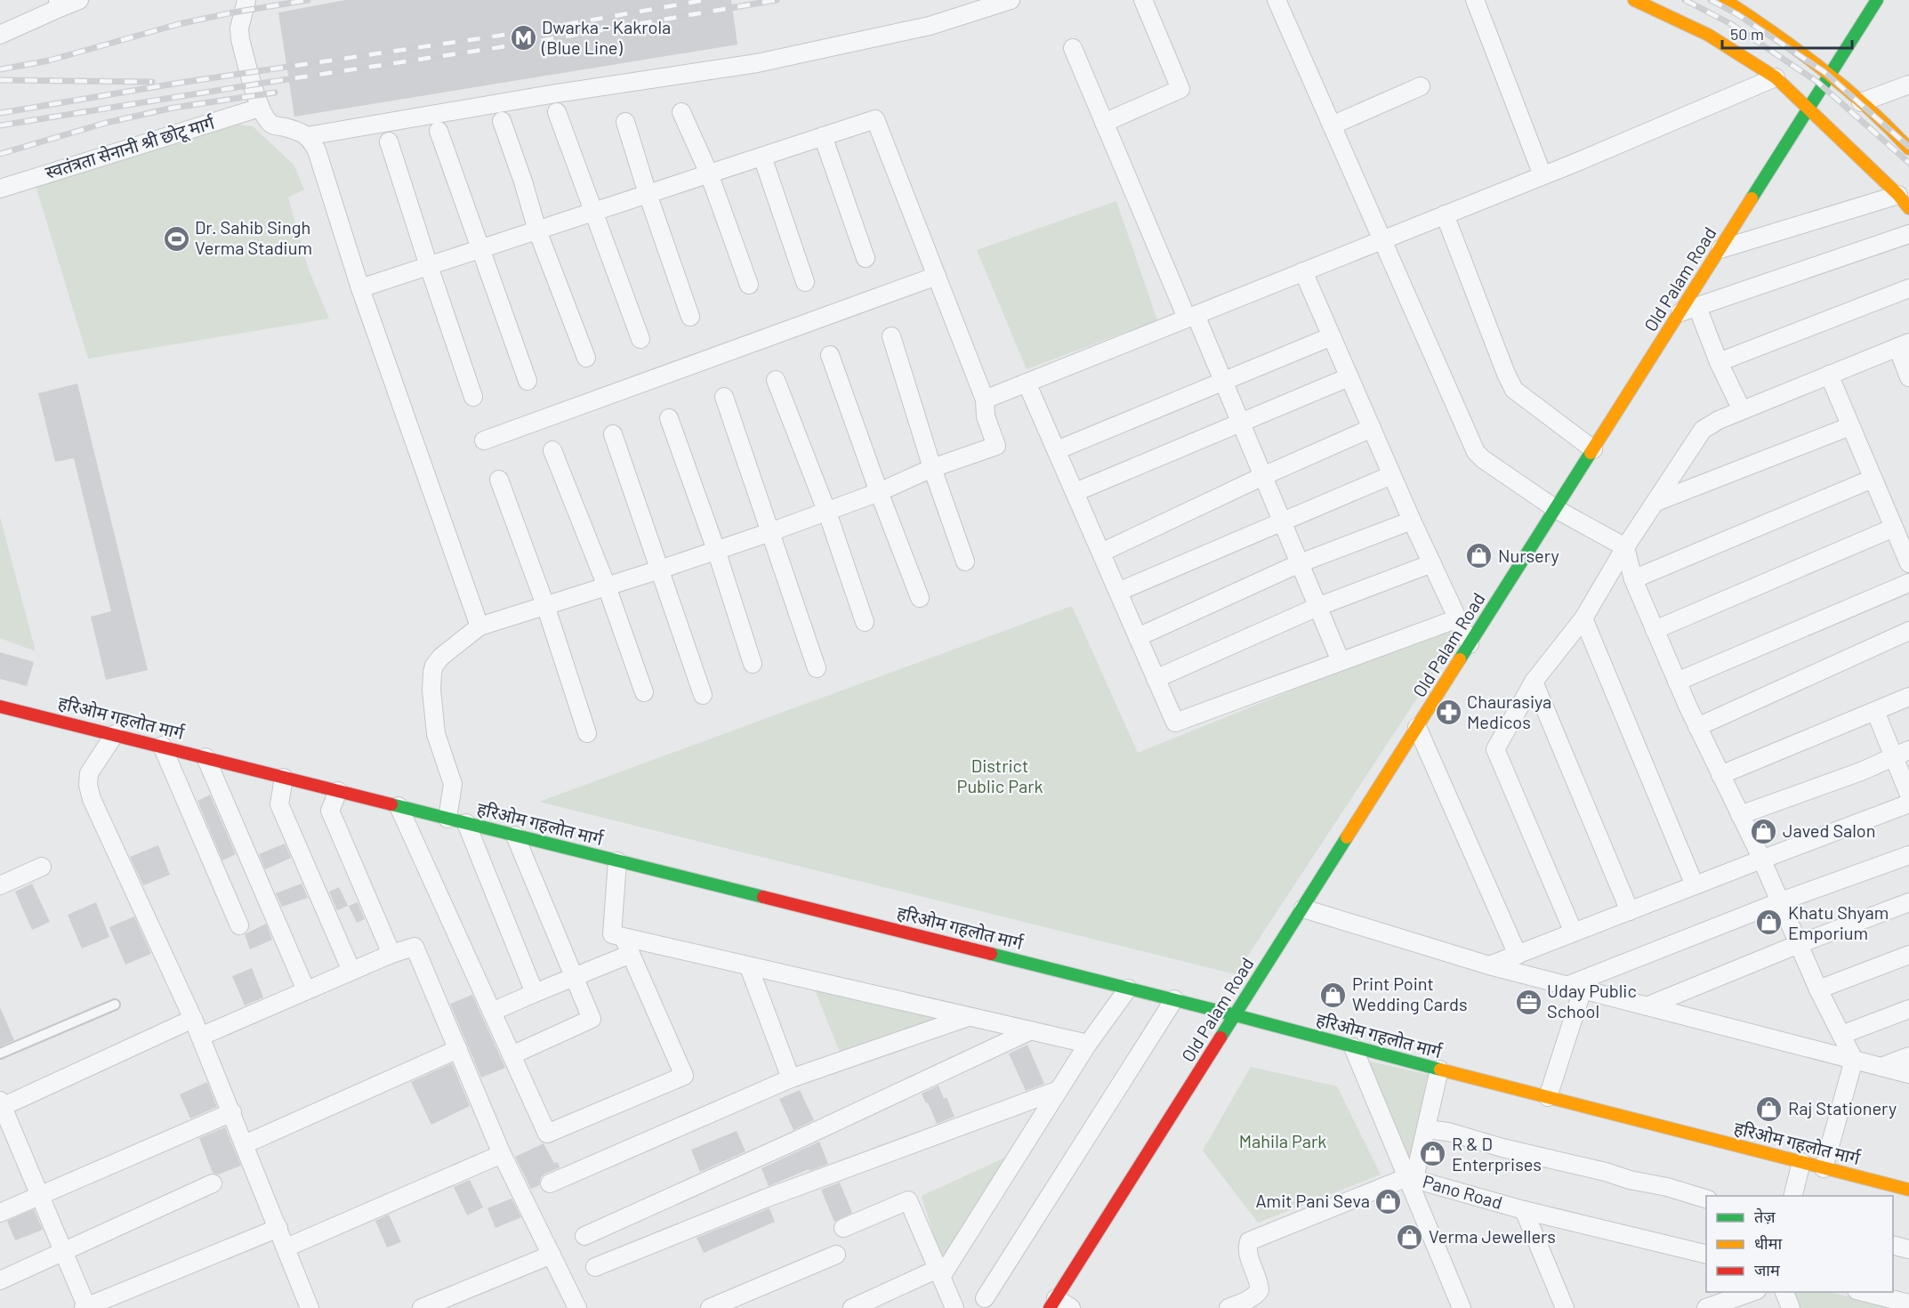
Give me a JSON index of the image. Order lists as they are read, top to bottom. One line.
{"streets":{"street":["स्वतंत्रता सेनानी श्री छोटू मार्ग","Old Palam Road","हरिओम गहलोत मार्ग","Pano Road"]},"crossings":[["Old Palam Road","हरिओम गहलोत मार्ग"]],"parks":["District Public Park","Mahila Park"],"places":{"metro station":["Dwarka - Kakrola (Blue Line)"],"sports":["Dr. Sahib Singh Verma Stadium"],"shop":["Nursery","Javed Salon","Khatu Shyam Emporium","Print Point Wedding Cards","Raj Stationery","R & D Enterprises","Amit Pani Seva","Verma Jewellers"],"pharmacy":["Chaurasiya Medicos"],"office":["Uday Public School"]},"legend":["तेज़","धीमा","जाम"],"scale_bar":"50 m"}
